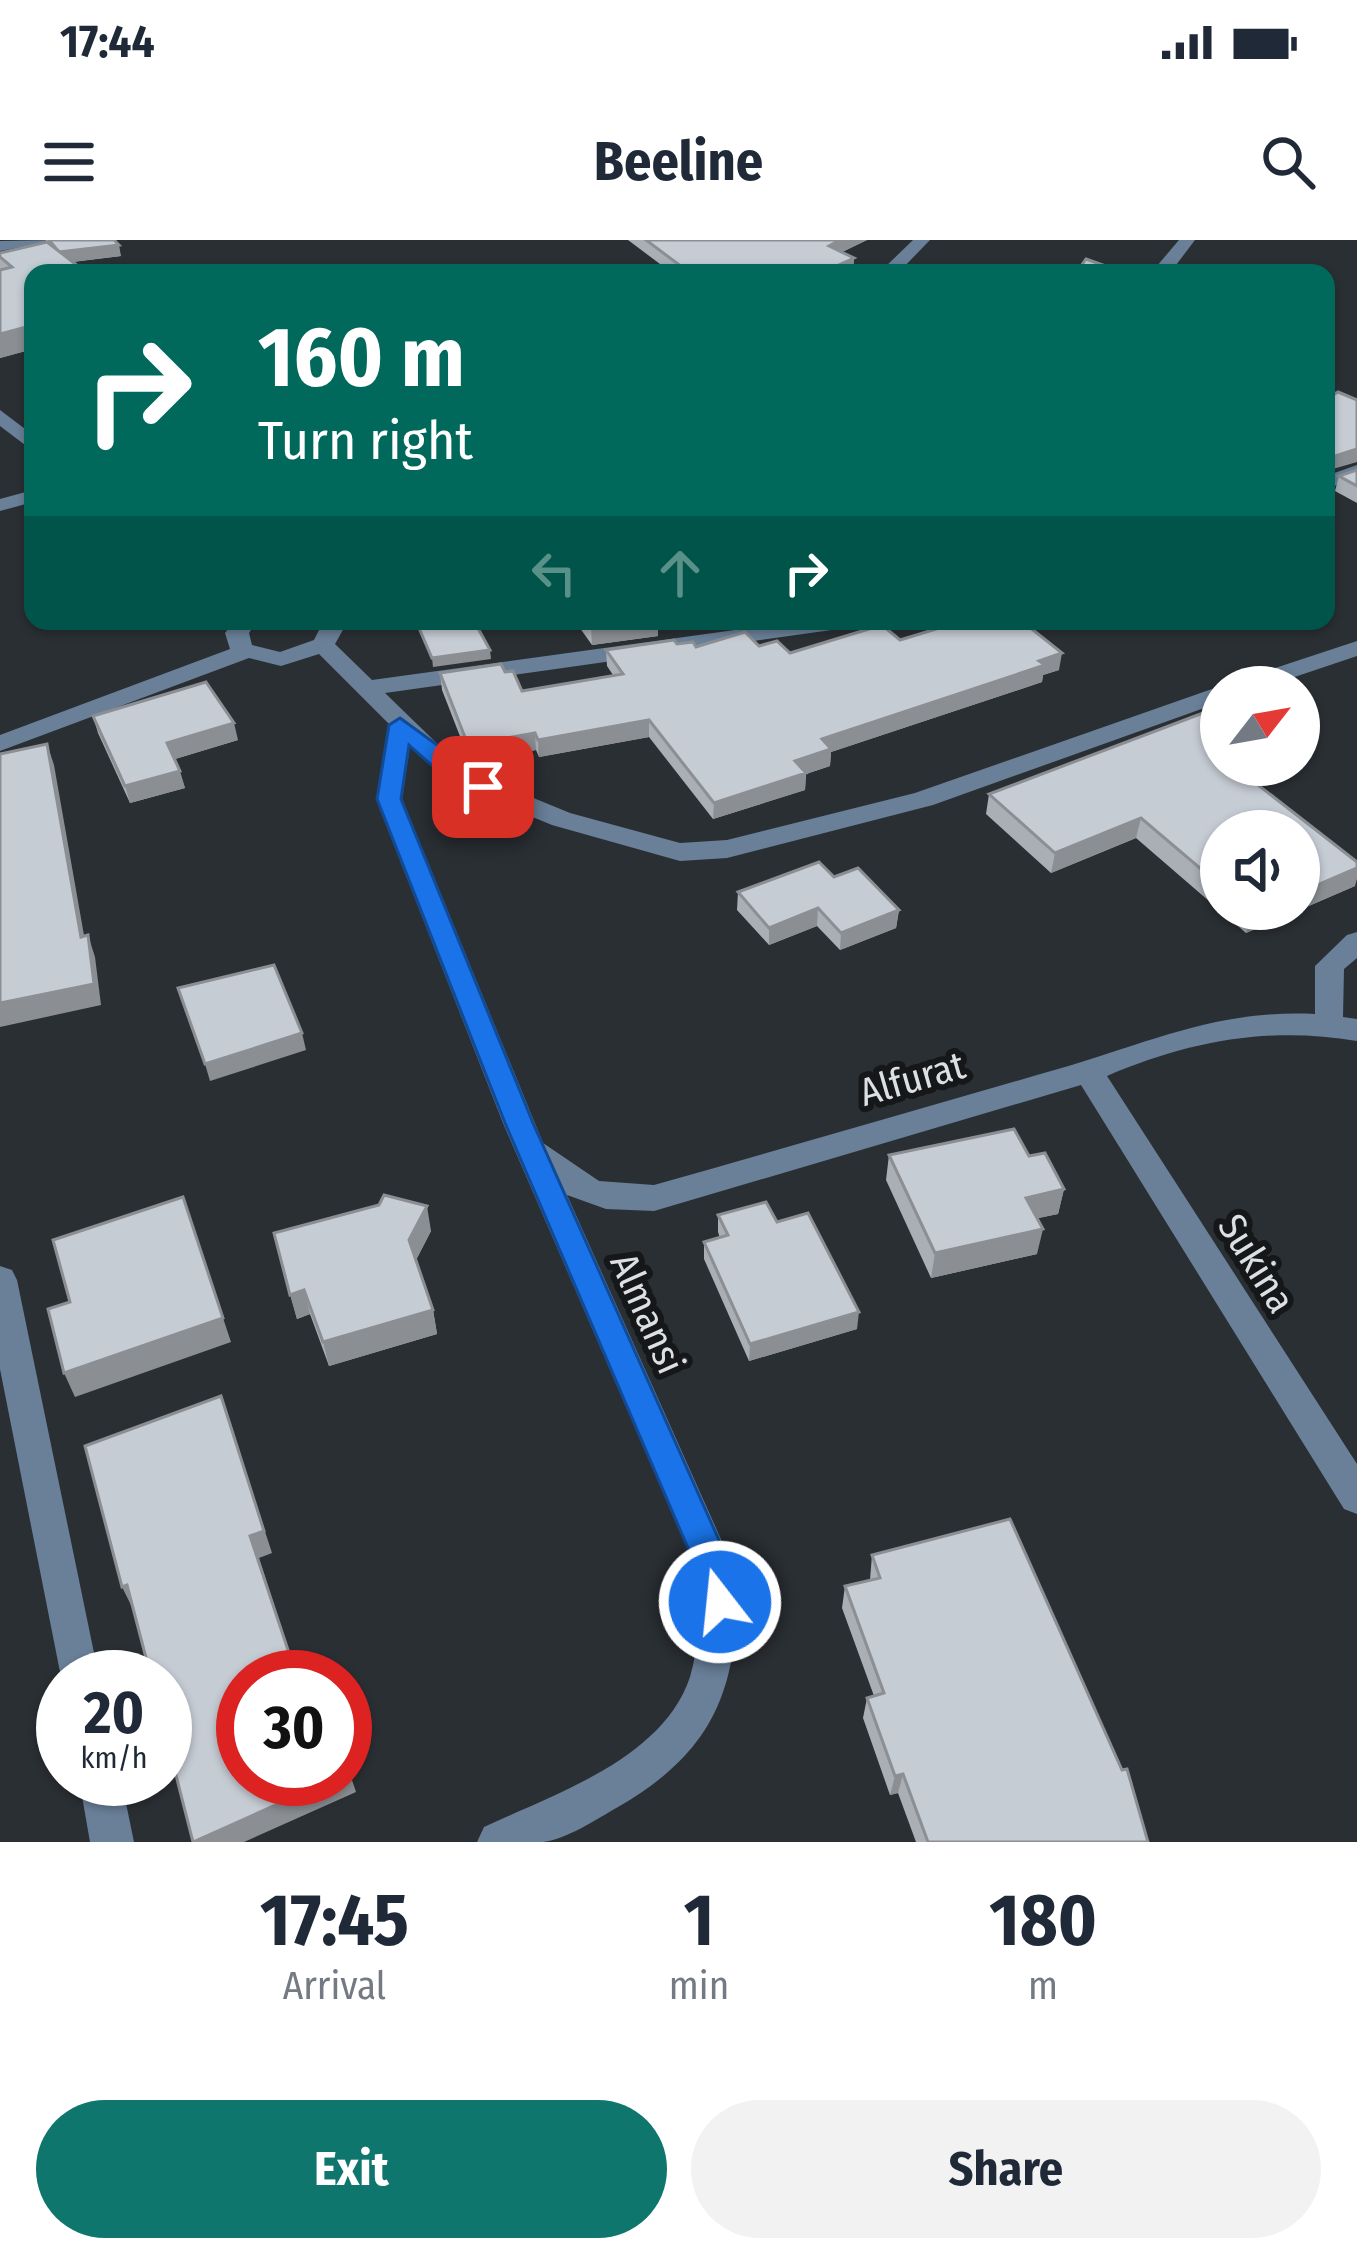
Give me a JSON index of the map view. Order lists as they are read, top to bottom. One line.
{"streets":{"street":["Alfurat","Sukina","Almansi"]},"crossings":[["Alfurat","Sukina"],["Alfurat","Almansi"]],"north":"top right","page":{"status":"17:44","header":"Beeline","turn":["160 m","Turn right"],"speed":"20 km/h","limit":"30","eta":["17:45","Arrival","1","min","180","m"],"buttons":["Exit","Share"]}}
